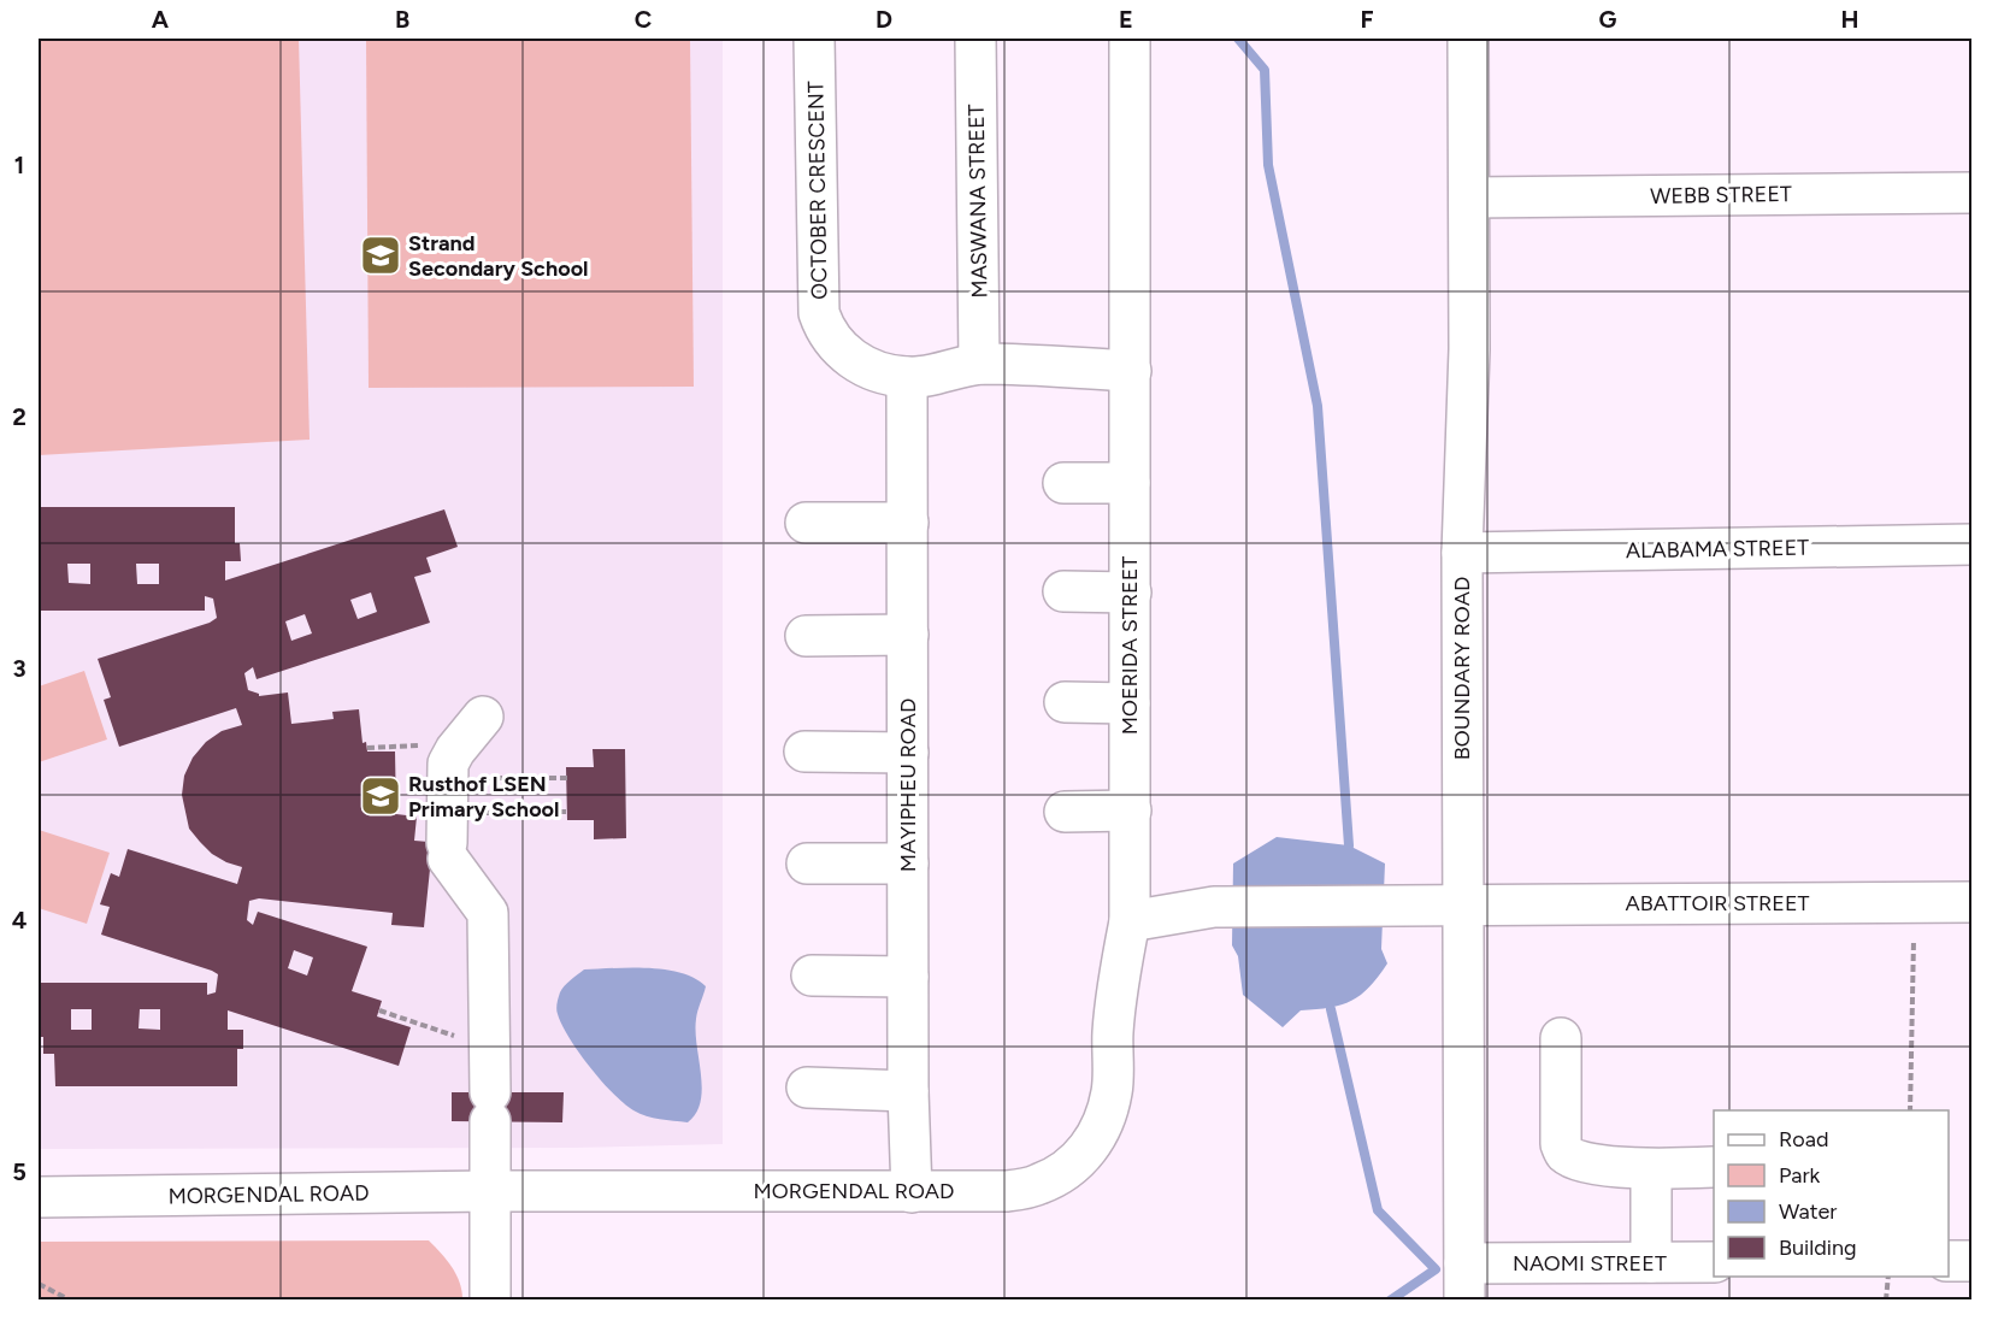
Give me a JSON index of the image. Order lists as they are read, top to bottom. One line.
{"streets":{"street":["OCTOBER CRESCENT","WEBB STREET","MASWANA STREET","ALABAMA STREET","MOERIDA STREET","BOUNDARY ROAD","MAYIPHEU ROAD","ABATTOIR STREET","MORGENDAL ROAD","NAOMI STREET"]},"crossings":[["OCTOBER CRESCENT","MAYIPHEU ROAD"],["WEBB STREET","BOUNDARY ROAD"],["ALABAMA STREET","BOUNDARY ROAD"],["MOERIDA STREET","MORGENDAL ROAD"],["BOUNDARY ROAD","ABATTOIR STREET"],["BOUNDARY ROAD","NAOMI STREET"],["MAYIPHEU ROAD","MORGENDAL ROAD"]],"places":{"school or university":["Strand Secondary School","Rusthof LSEN Primary School"]},"legend":["Road","Park","Water","Building"],"grid":{"columns":["A","B","C","D","E","F","G","H"],"rows":["1","2","3","4","5"]}}
